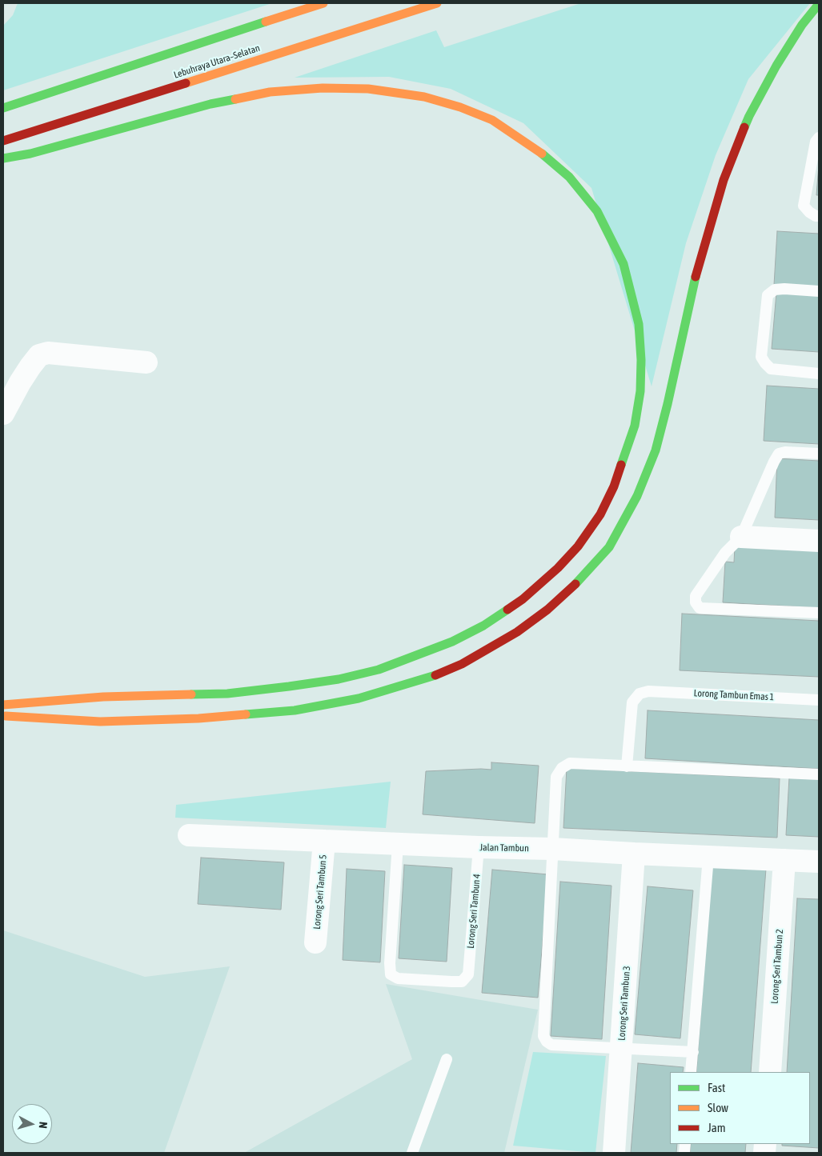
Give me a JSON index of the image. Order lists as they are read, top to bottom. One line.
{"streets":{"highway":["Lebuhraya Utara–Selatan"],"street":["Jalan Tambun","Lorong Seri Tambun 5","Lorong Seri Tambun 2","Lorong Seri Tambun 3"],"lane":["Lorong Tambun Emas 1","Lorong Seri Tambun 4"]},"crossings":[["Jalan Tambun","Lorong Seri Tambun 5"],["Jalan Tambun","Lorong Seri Tambun 4"],["Jalan Tambun","Lorong Seri Tambun 2"],["Jalan Tambun","Lorong Seri Tambun 3"]],"legend":["Fast","Slow","Jam"],"north":"right"}
